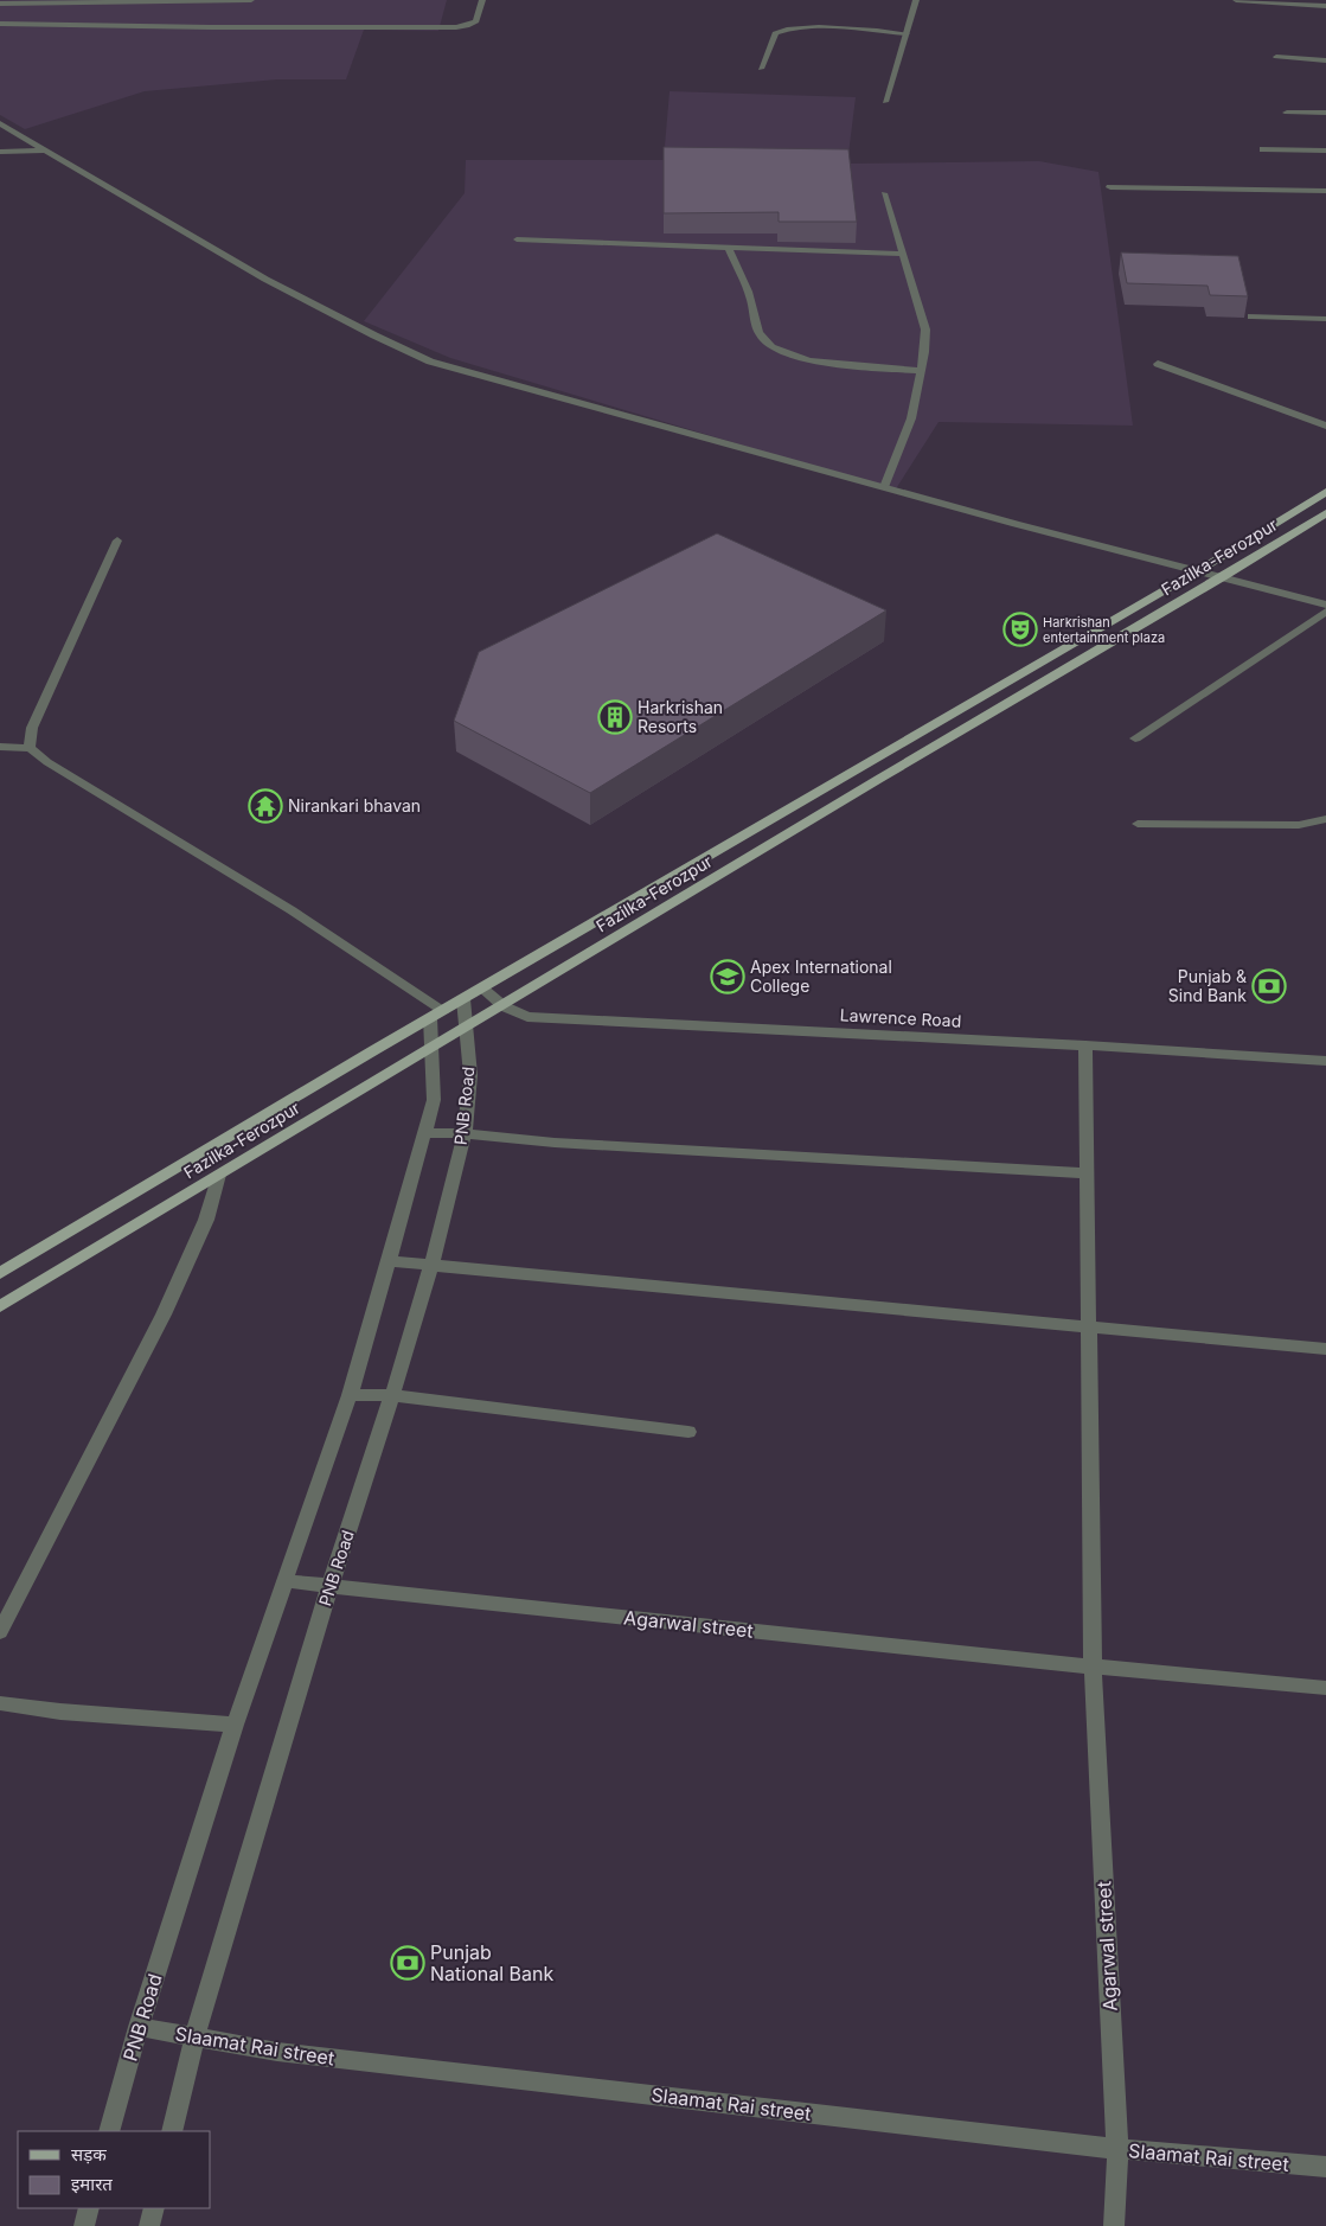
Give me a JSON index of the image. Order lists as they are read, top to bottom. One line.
{"streets":{"main road":["Fazilka-Ferozpur"],"street":["Lawrence Road","PNB Road","Agarwal street","Slaamat Rai street"]},"crossings":[["Fazilka-Ferozpur","Lawrence Road"],["Fazilka-Ferozpur","PNB Road"],["PNB Road","Agarwal street"],["PNB Road","Slaamat Rai street"],["Agarwal street","Slaamat Rai street"]],"places":{"theatre":["Harkrishan entertainment plaza"],"building":["Harkrishan Resorts"],"temple":["Nirankari bhavan"],"school or university":["Apex International College"],"bank":["Punjab & Sind Bank","Punjab National Bank"]},"legend":["सड़क","इमारत"]}
